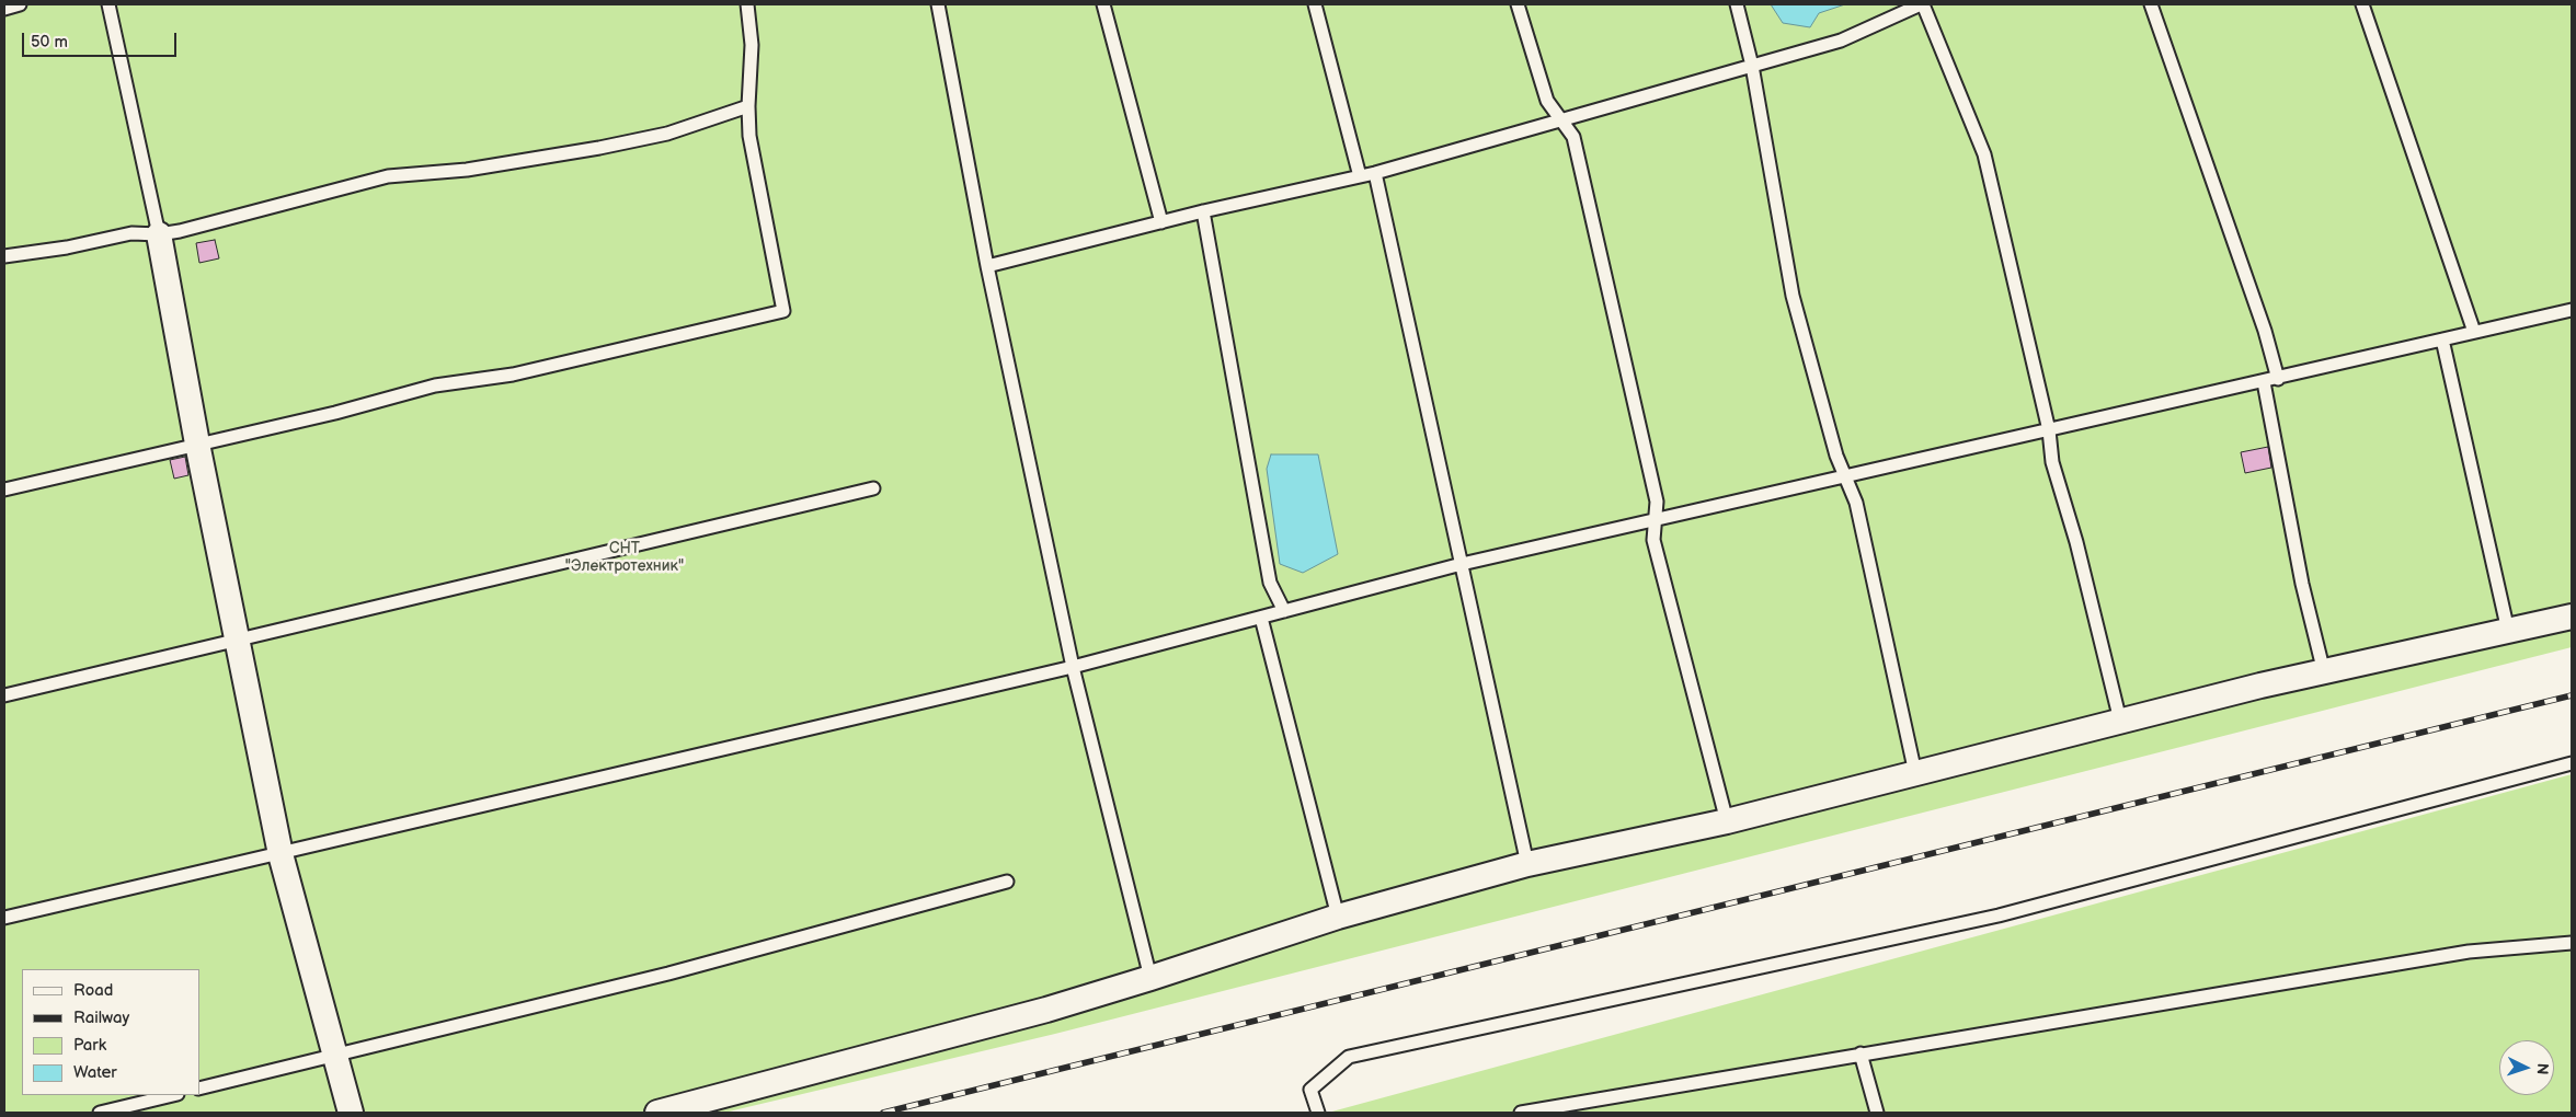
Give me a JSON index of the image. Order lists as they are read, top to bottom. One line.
{"parks":["СНТ \"Электротехник\""],"legend":["Road","Railway","Park","Water"],"scale_bar":"50 m","north":"right"}
